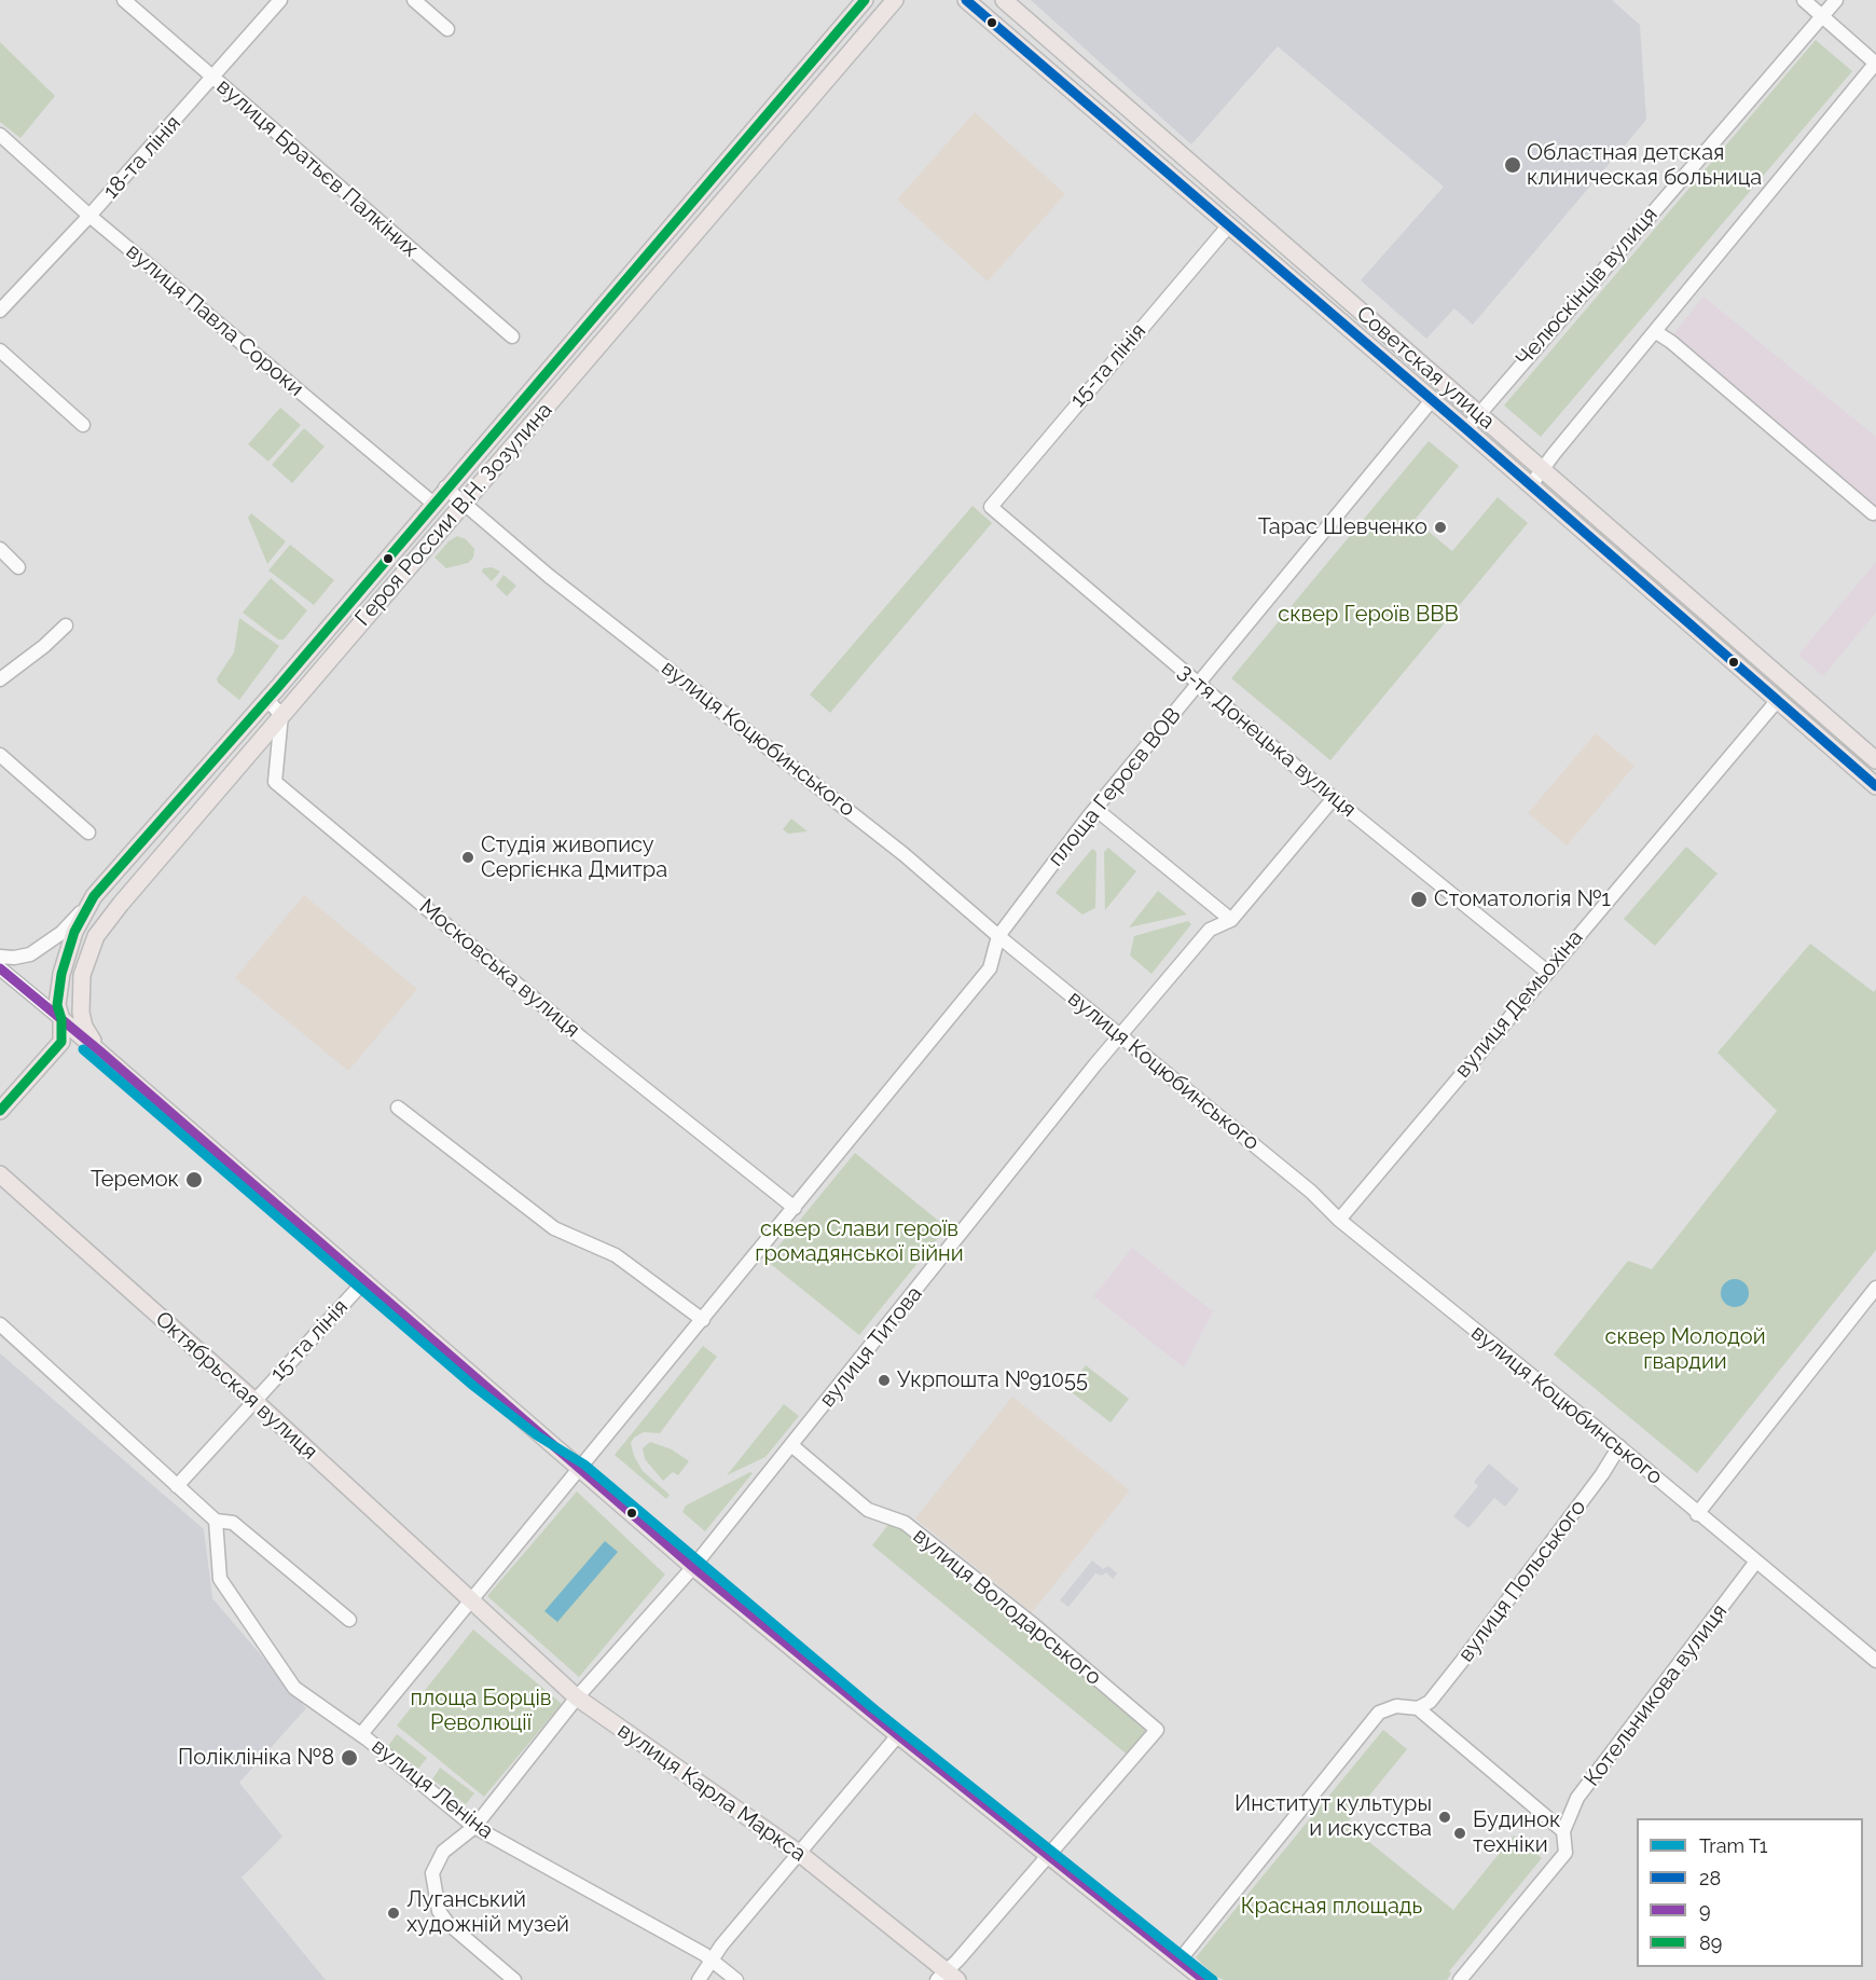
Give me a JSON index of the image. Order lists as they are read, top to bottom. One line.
{"streets":{"main road":["Советская улица","Героя России В.Н. Зозулина","Октябрьская вулиця","вулиця Карла Маркса"],"street":["18-та лінія","вулиця Братьєв Палкіних","Челюскінців вулиця","вулиця Павла Сороки","15-та лінія","вулиця Коцюбинського","3-тя Донецька вулиця","площа Героєв ВОВ","Московська вулиця","вулиця Демьохіна","вулиця Титова","вулиця Польського","вулиця Володарського","Котельникова вулиця","вулиця Леніна"]},"crossings":[["18-та лінія","вулиця Братьєв Палкіних"],["18-та лінія","вулиця Павла Сороки"],["Челюскінців вулиця","Советская улица"],["вулиця Павла Сороки","Героя России В.Н. Зозулина"],["15-та лінія","3-тя Донецька вулиця"],["15-та лінія","Октябрьская вулиця"],["Героя России В.Н. Зозулина","вулиця Коцюбинського"],["Героя России В.Н. Зозулина","Московська вулиця"],["вулиця Коцюбинського","площа Героєв ВОВ"],["вулиця Коцюбинського","вулиця Демьохіна"],["вулиця Коцюбинського","вулиця Титова"],["вулиця Коцюбинського","вулиця Польського"],["вулиця Коцюбинського","Котельникова вулиця"],["3-тя Донецька вулиця","площа Героєв ВОВ"],["3-тя Донецька вулиця","вулиця Демьохіна"],["вулиця Титова","вулиця Володарського"],["вулиця Титова","вулиця Леніна"],["вулиця Титова","вулиця Карла Маркса"],["Октябрьская вулиця","вулиця Карла Маркса"]],"parks":["сквер Героїв ВВВ","сквер Слави героїв громадянської війни","сквер Молодой гвардии","площа Борців Революції","Красная площадь"],"places":["Областная детская клиническая больница","Тарас Шевченко","Студія живопису Сергієнка Дмитра","Стоматологія №1","Теремок","Укрпошта №91055","Поліклініка №8","Институт культуры и искусства","Будинок техніки","Луганський художній музей"],"lines":["transit line 28","transit line 89","transit line 9","tram line T1"],"legend":["Tram T1","28","9","89"]}
